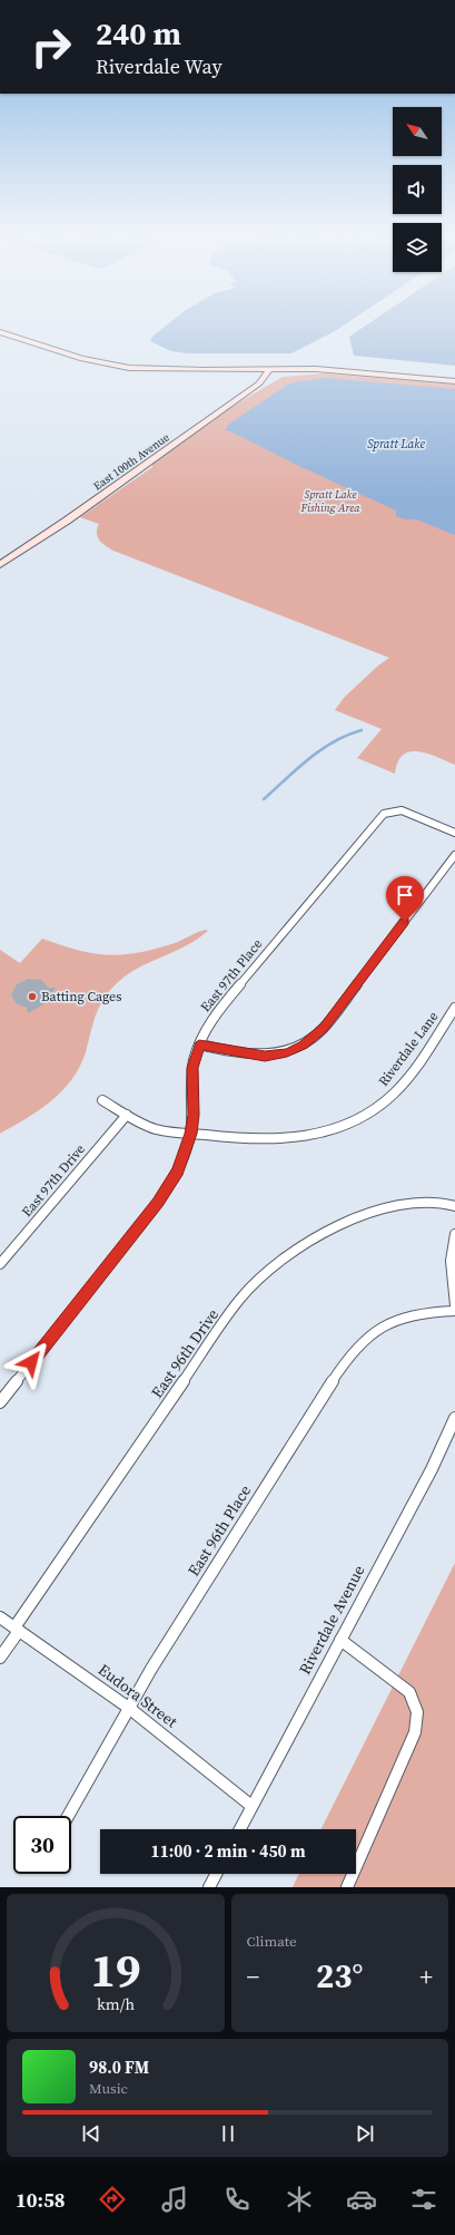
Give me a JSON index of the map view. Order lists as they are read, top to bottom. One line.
{"streets":{"main road":["East 100th Avenue"],"street":["East 97th Place","Riverdale Lane","East 97th Drive","East 96th Drive","East 96th Place","Riverdale Avenue","Eudora Street"]},"crossings":[["East 97th Place","Riverdale Lane"],["Riverdale Lane","East 97th Drive"],["East 96th Drive","Eudora Street"],["East 96th Place","Eudora Street"],["Riverdale Avenue","Eudora Street"]],"water":["Spratt Lake"],"parks":["Spratt Lake Fishing Area"],"places":["Batting Cages"],"north":"top left","page":{"turn":["240 m","Riverdale Way"],"limit":"30","trip":"11:00 · 2 min · 450 m","tile":"Climate","heat":["−","23°","+"],"song":["98.0 FM","Music"],"tabs":"10:58","gauge":["19","km/h"]}}
